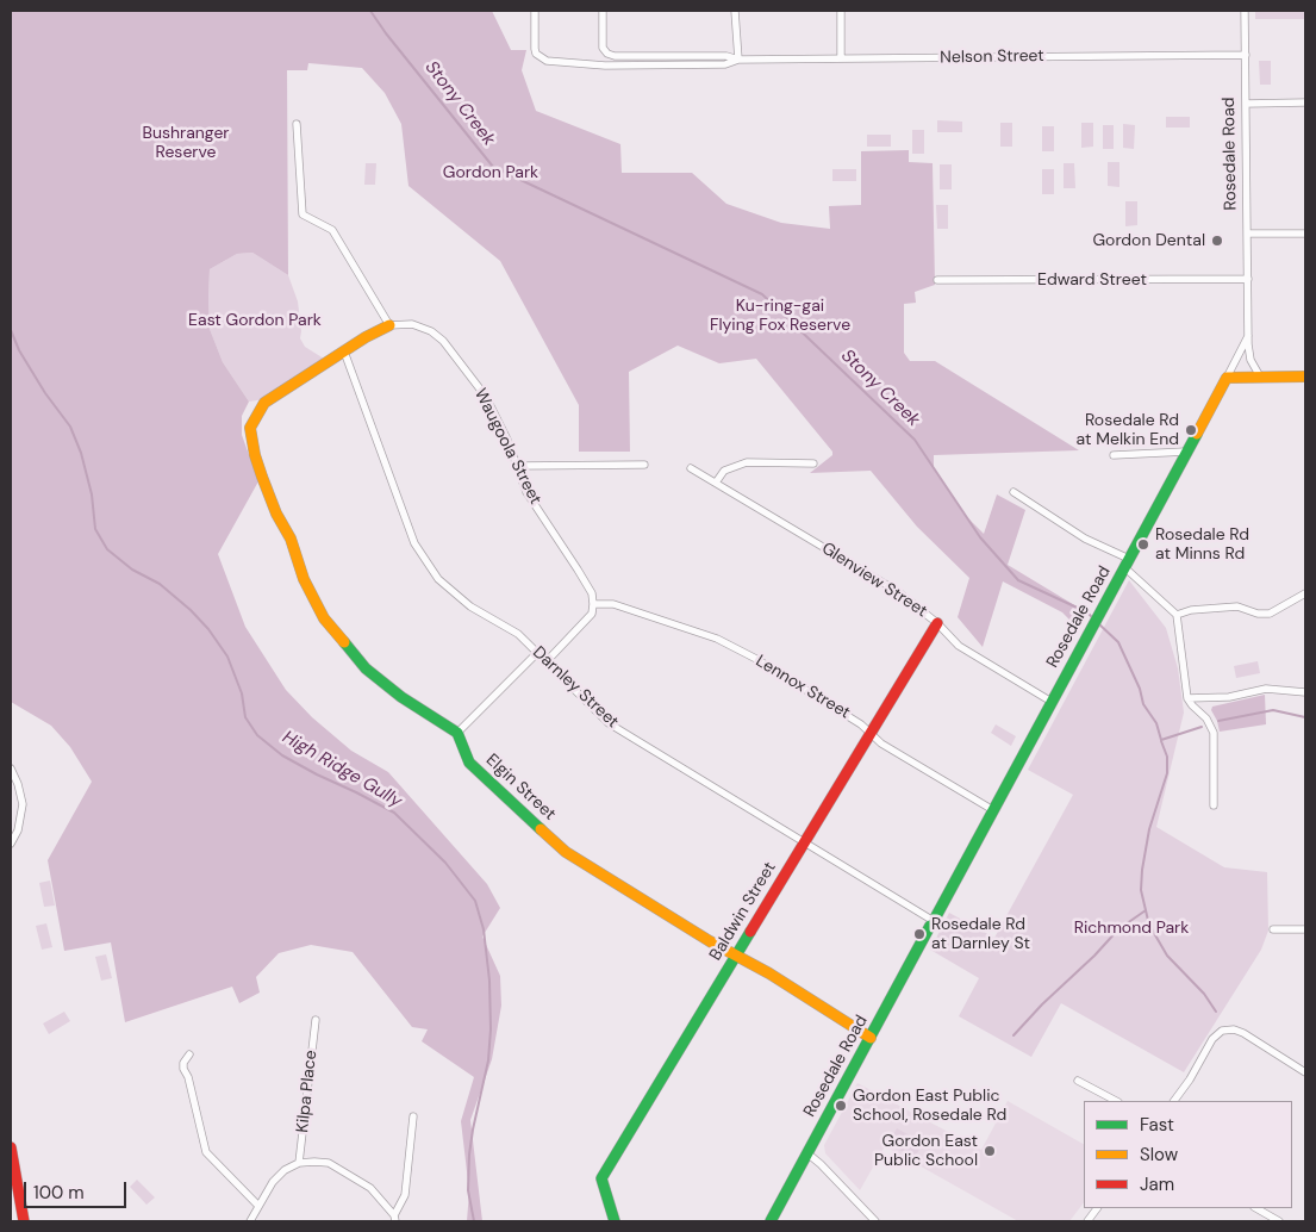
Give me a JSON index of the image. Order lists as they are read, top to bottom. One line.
{"streets":{"street":["Nelson Street","Rosedale Road","Edward Street","Waugoola Street","Glenview Street","Darnley Street","Lennox Street","Elgin Street","Baldwin Street","Kilpa Place"]},"crossings":[["Nelson Street","Rosedale Road"],["Rosedale Road","Edward Street"],["Rosedale Road","Glenview Street"],["Rosedale Road","Darnley Street"],["Rosedale Road","Lennox Street"],["Rosedale Road","Elgin Street"],["Waugoola Street","Lennox Street"],["Glenview Street","Baldwin Street"],["Darnley Street","Baldwin Street"],["Lennox Street","Baldwin Street"],["Elgin Street","Baldwin Street"]],"water":["Stony Creek","High Ridge Gully"],"parks":["Bushranger Reserve","Gordon Park","Ku-ring-gai Flying Fox Reserve","East Gordon Park","Richmond Park"],"places":["Gordon Dental","Rosedale Rd at Melkin End","Rosedale Rd at Minns Rd","Rosedale Rd at Darnley St","Gordon East Public School, Rosedale Rd","Gordon East Public School"],"legend":["Fast","Slow","Jam"],"scale_bar":"100 m"}
